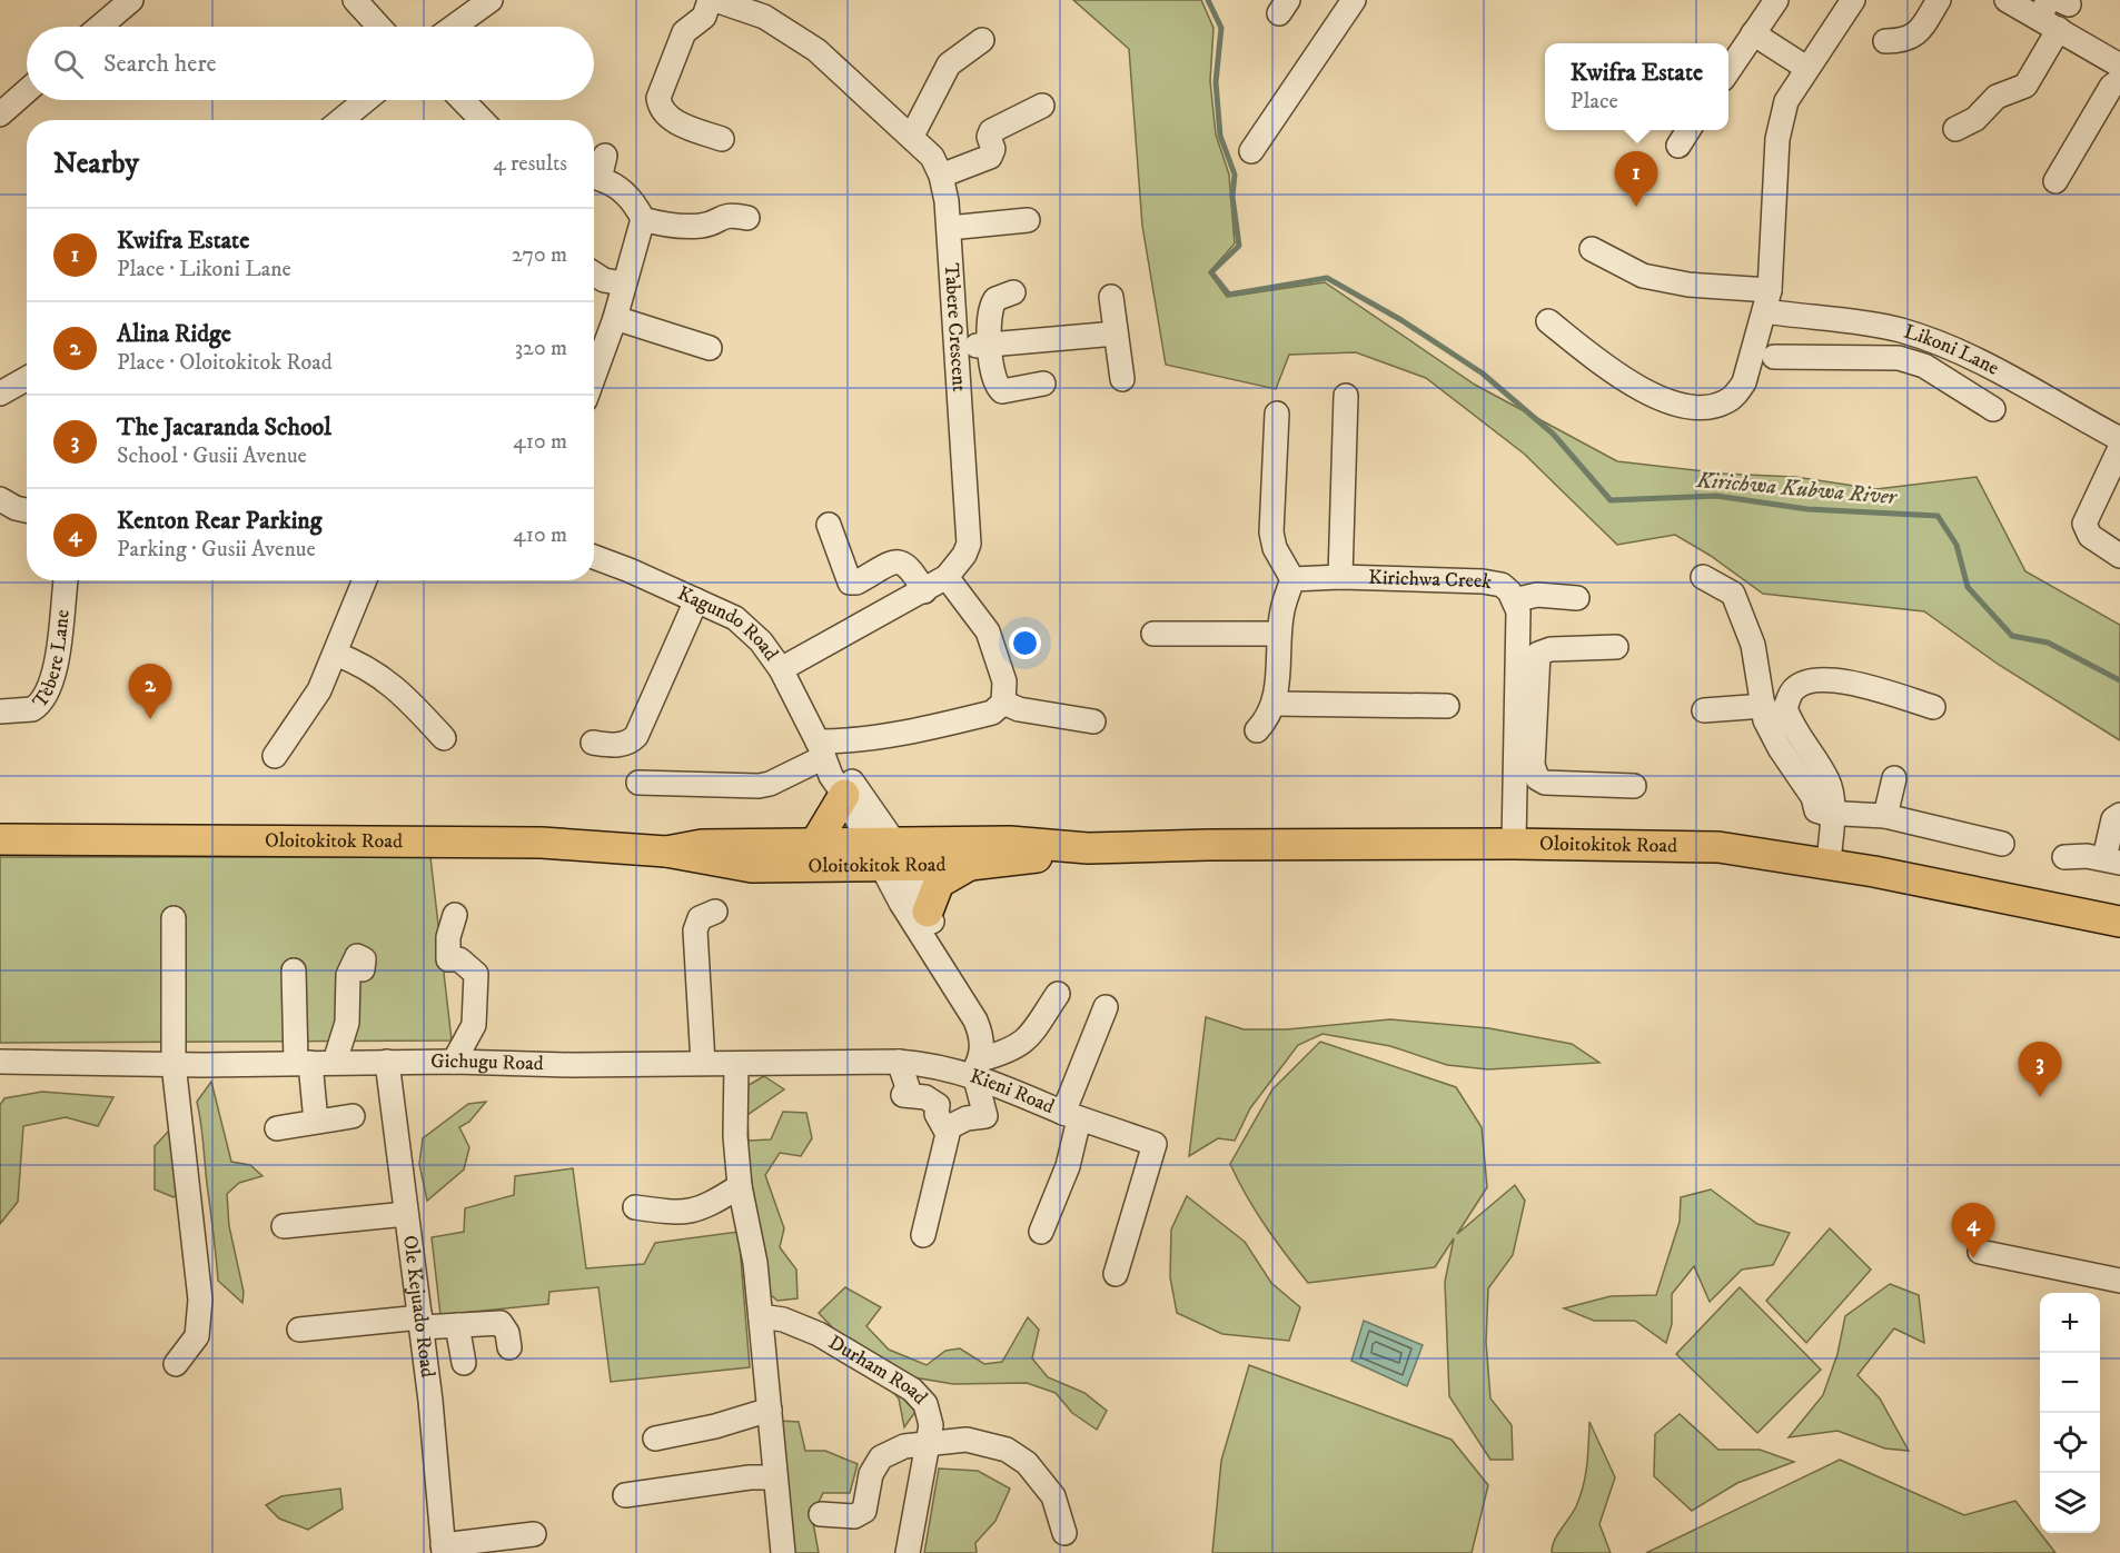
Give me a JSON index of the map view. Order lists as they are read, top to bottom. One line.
{"streets":{"main road":["Oloitokitok Road"],"street":["Tabere Crescent","Likoni Lane","Kirichwa Creek","Kagundo Road","Tebere Lane","Gichugu Road","Kieni Road","Ole Kejuado Road","Durham Road"]},"crossings":[["Tabere Crescent","Kagundo Road"],["Kirichwa Creek","Oloitokitok Road"],["Kagundo Road","Oloitokitok Road"],["Kagundo Road","Kieni Road"],["Oloitokitok Road","Kieni Road"],["Gichugu Road","Kieni Road"],["Gichugu Road","Ole Kejuado Road"]],"water":["Kirichwa Kubwa River"],"page":{"search":"Search here","popup":["Kwifra Estate","Place"],"heading":["Nearby","4 results"],"pins":["1","2","3","4"],"list":[{"mark":"1","name":"Kwifra Estate","note":"Place · Likoni Lane","value":"270 m"},{"mark":"2","name":"Alina Ridge","note":"Place · Oloitokitok Road","value":"320 m"},{"mark":"3","name":"The Jacaranda School","note":"School · Gusii Avenue","value":"410 m"},{"mark":"4","name":"Kenton Rear Parking","note":"Parking · Gusii Avenue","value":"410 m"}],"map_buttons":["+","−"]}}
